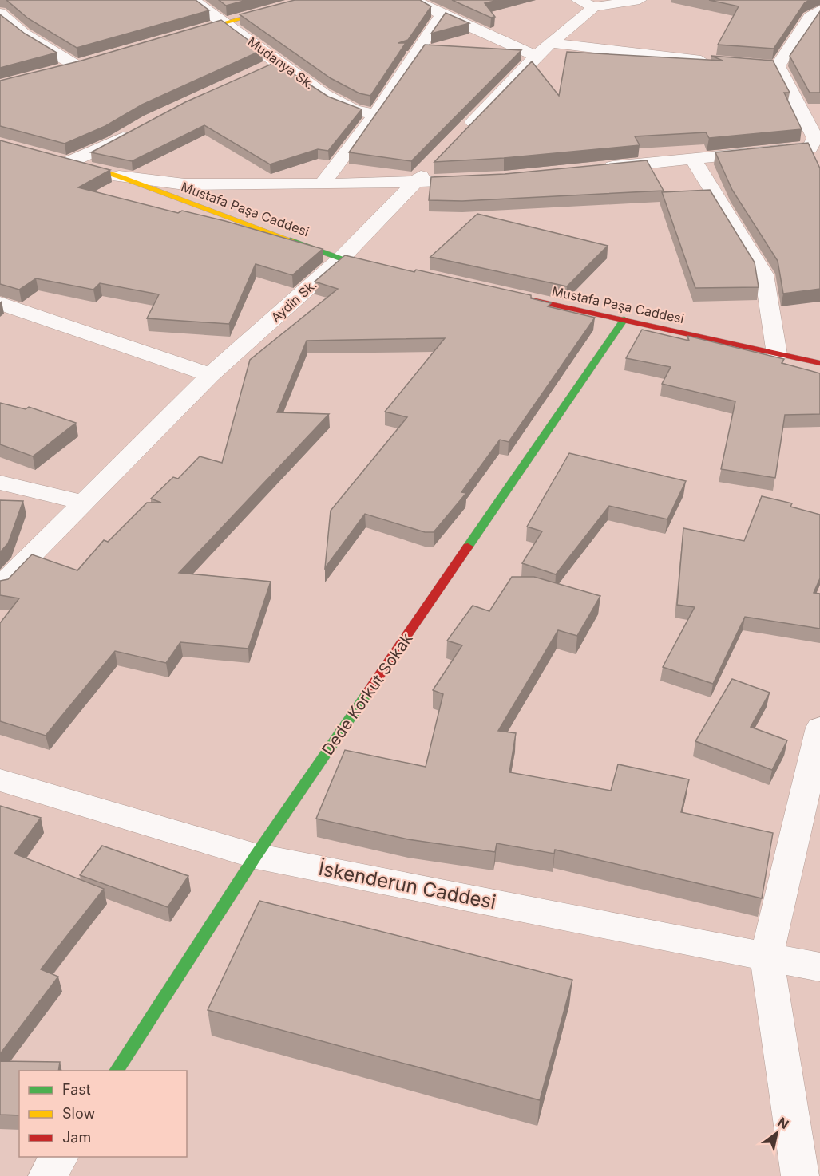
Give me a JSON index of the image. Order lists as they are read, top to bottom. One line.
{"streets":{"street":["Mudanya Sk.","Mustafa Paşa Caddesi","Aydin Sk.","Dede Korkut Sokak","İskenderun Caddesi"]},"crossings":[["Mustafa Paşa Caddesi","Aydin Sk."],["Mustafa Paşa Caddesi","Dede Korkut Sokak"],["Dede Korkut Sokak","İskenderun Caddesi"]],"legend":["Fast","Slow","Jam"],"north":"top right"}
